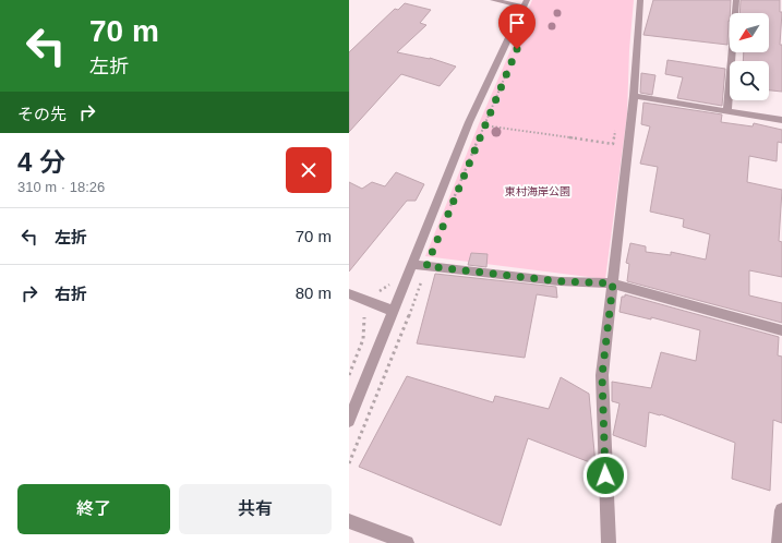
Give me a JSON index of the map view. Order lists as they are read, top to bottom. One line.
{"parks":["東村海岸公園"],"north":"bottom left","page":{"turn":["70 m","左折"],"then":"その先","heading":["4 分","310 m · 18:26"],"list":[{"name":"左折","value":"70 m"},{"name":"右折","value":"80 m"}],"buttons":["終了","共有"]}}
